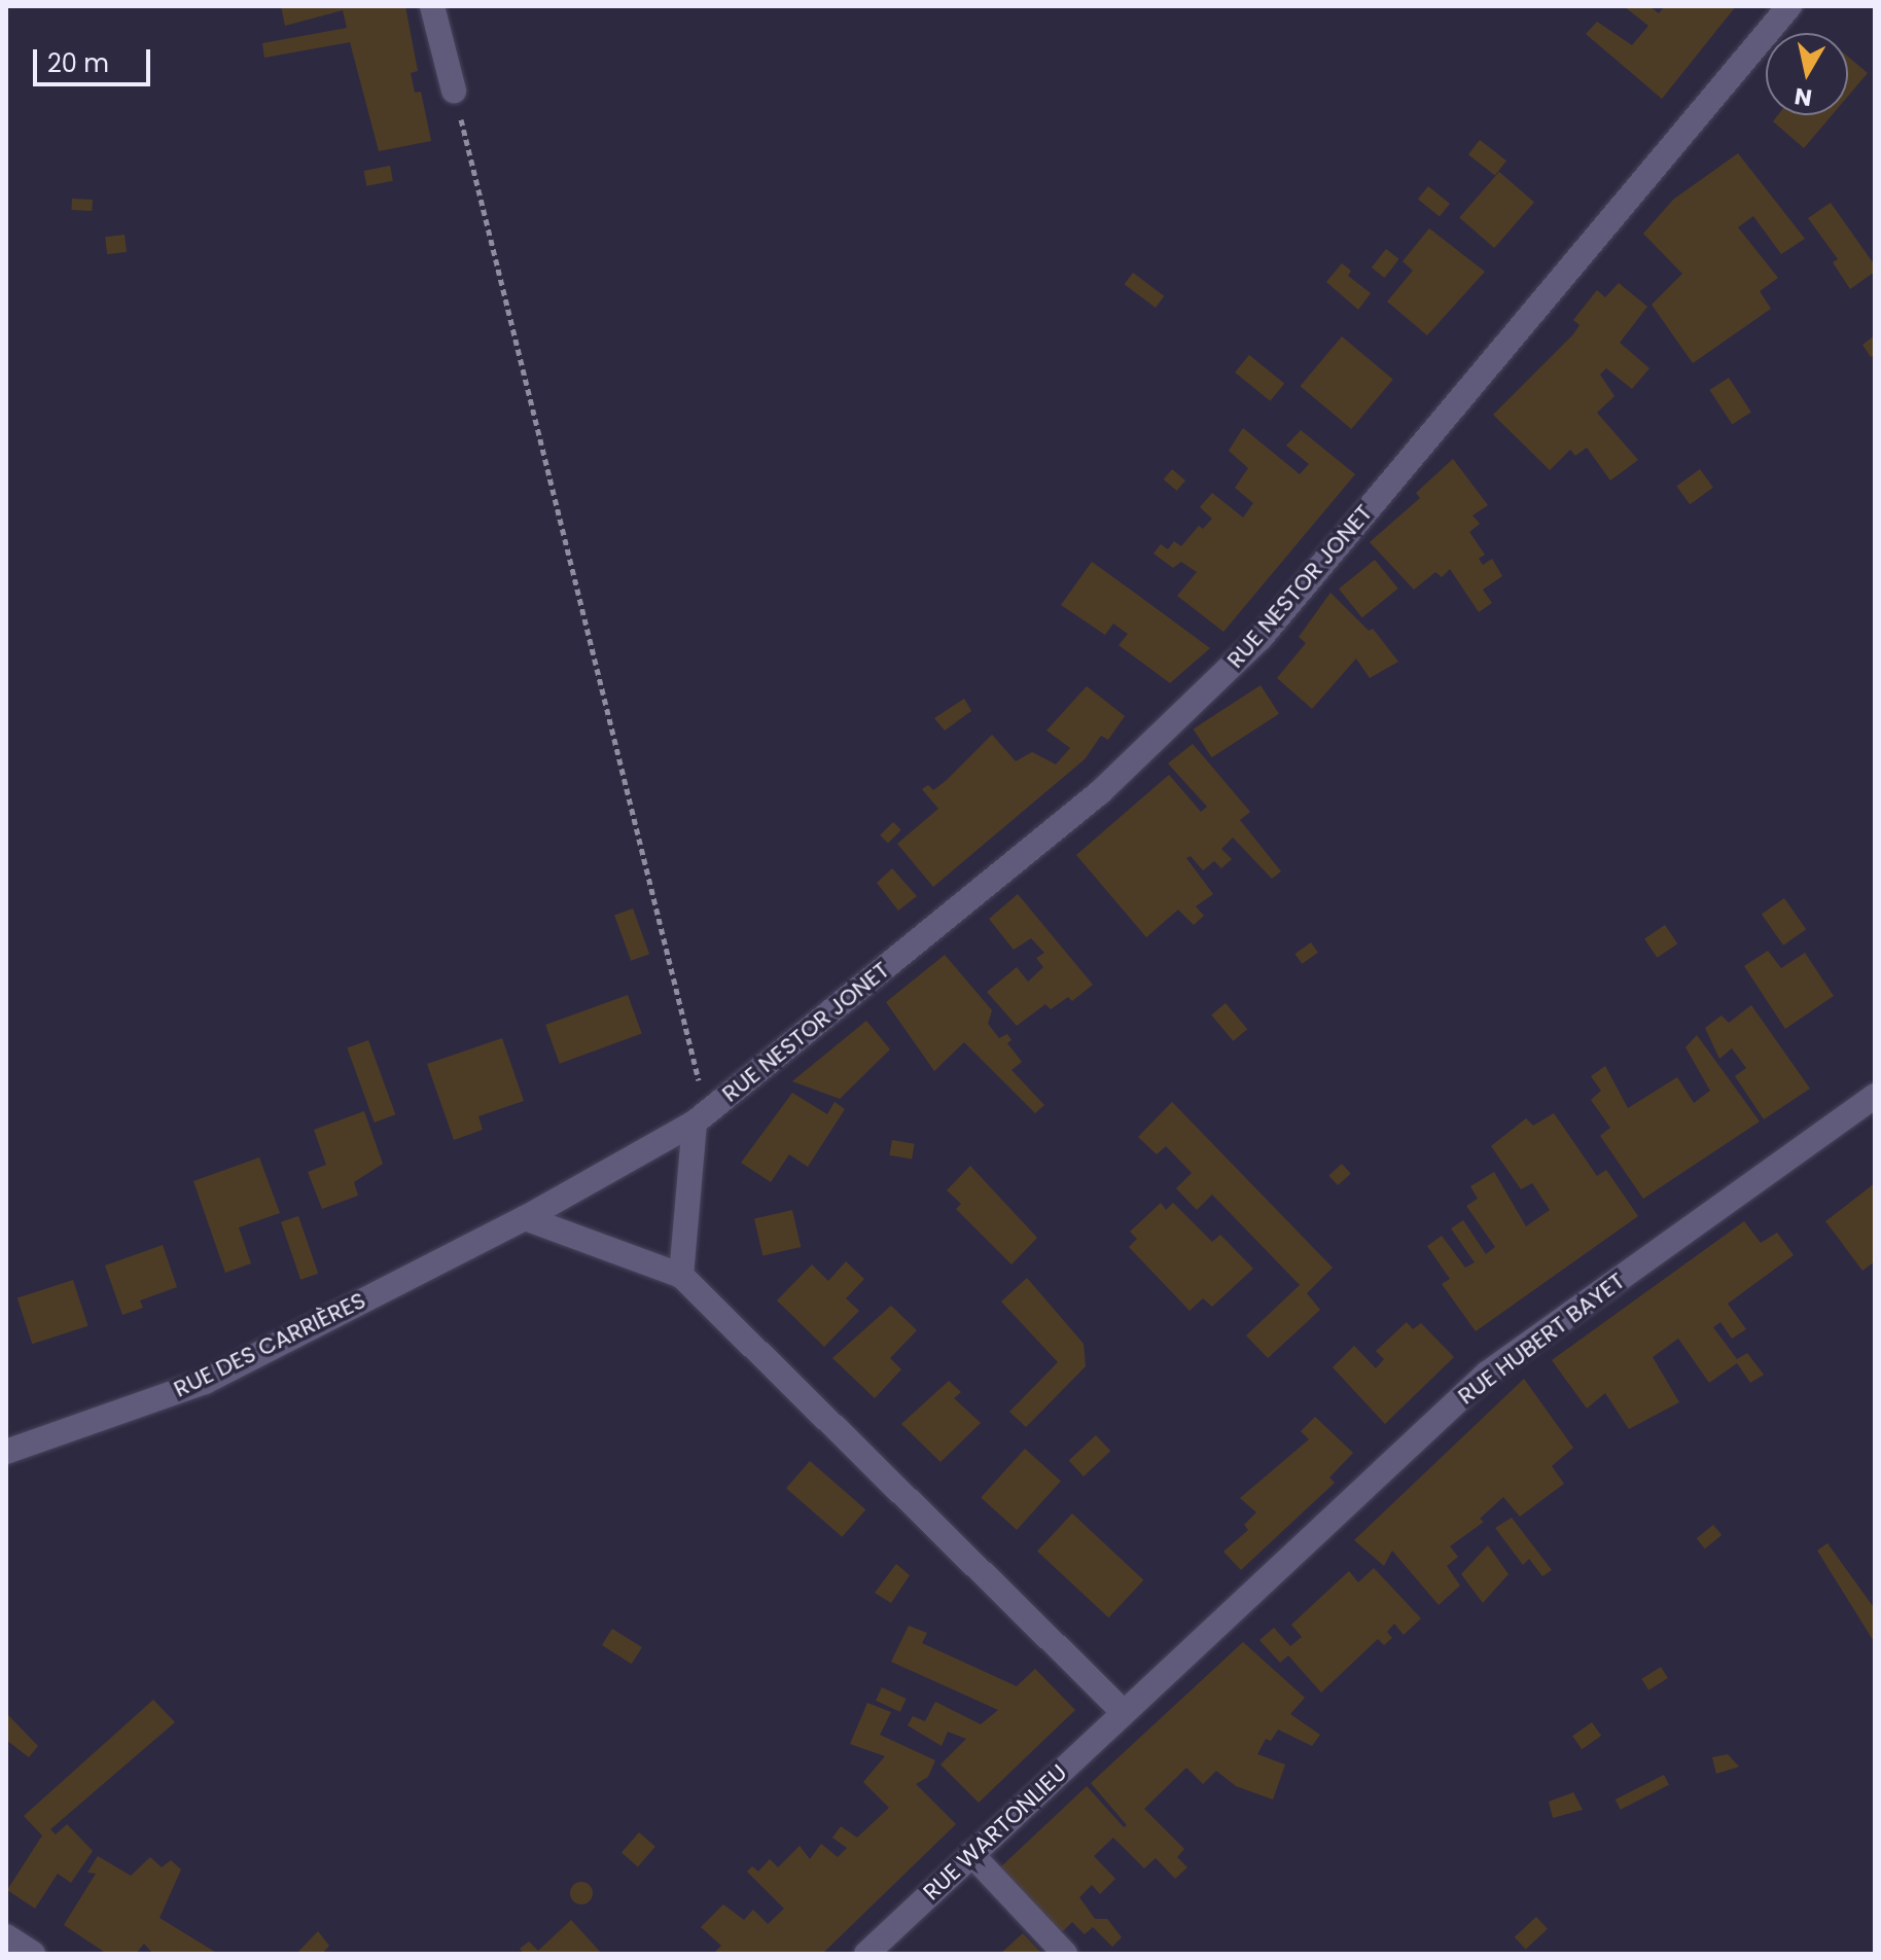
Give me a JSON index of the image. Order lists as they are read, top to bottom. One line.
{"streets":{"street":["RUE NESTOR JONET","RUE HUBERT BAYET","RUE DES CARRIÈRES","RUE WARTONLIEU"]},"crossings":[["RUE NESTOR JONET","RUE DES CARRIÈRES"],["RUE HUBERT BAYET","RUE WARTONLIEU"]],"scale_bar":"20 m","north":"bottom"}
